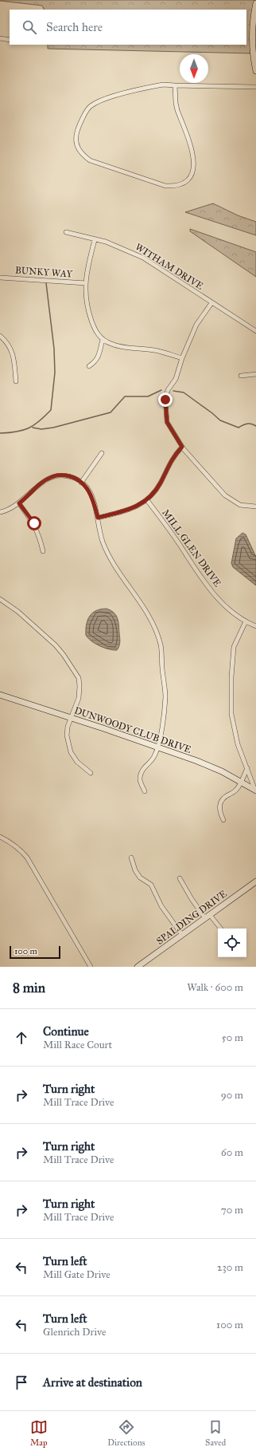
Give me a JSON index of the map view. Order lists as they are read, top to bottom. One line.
{"streets":{"street":["WITHAM DRIVE","BUNKY WAY","MILL GLEN DRIVE","DUNWOODY CLUB DRIVE","SPALDING DRIVE"]},"scale_bar":"100 m","north":"bottom","page":{"search":"Search here","scale":"100 m","heading":["8 min","Walk · 600 m"],"list":[["Continue","Mill Race Court","50 m"],["Turn right","Mill Trace Drive","90 m"],["Turn right","Mill Trace Drive","60 m"],["Turn right","Mill Trace Drive","70 m"],["Turn left","Mill Gate Drive","230 m"],["Turn left","Glenrich Drive","100 m"],"Arrive at destination"],"nav":["Map","Directions","Saved"]}}
